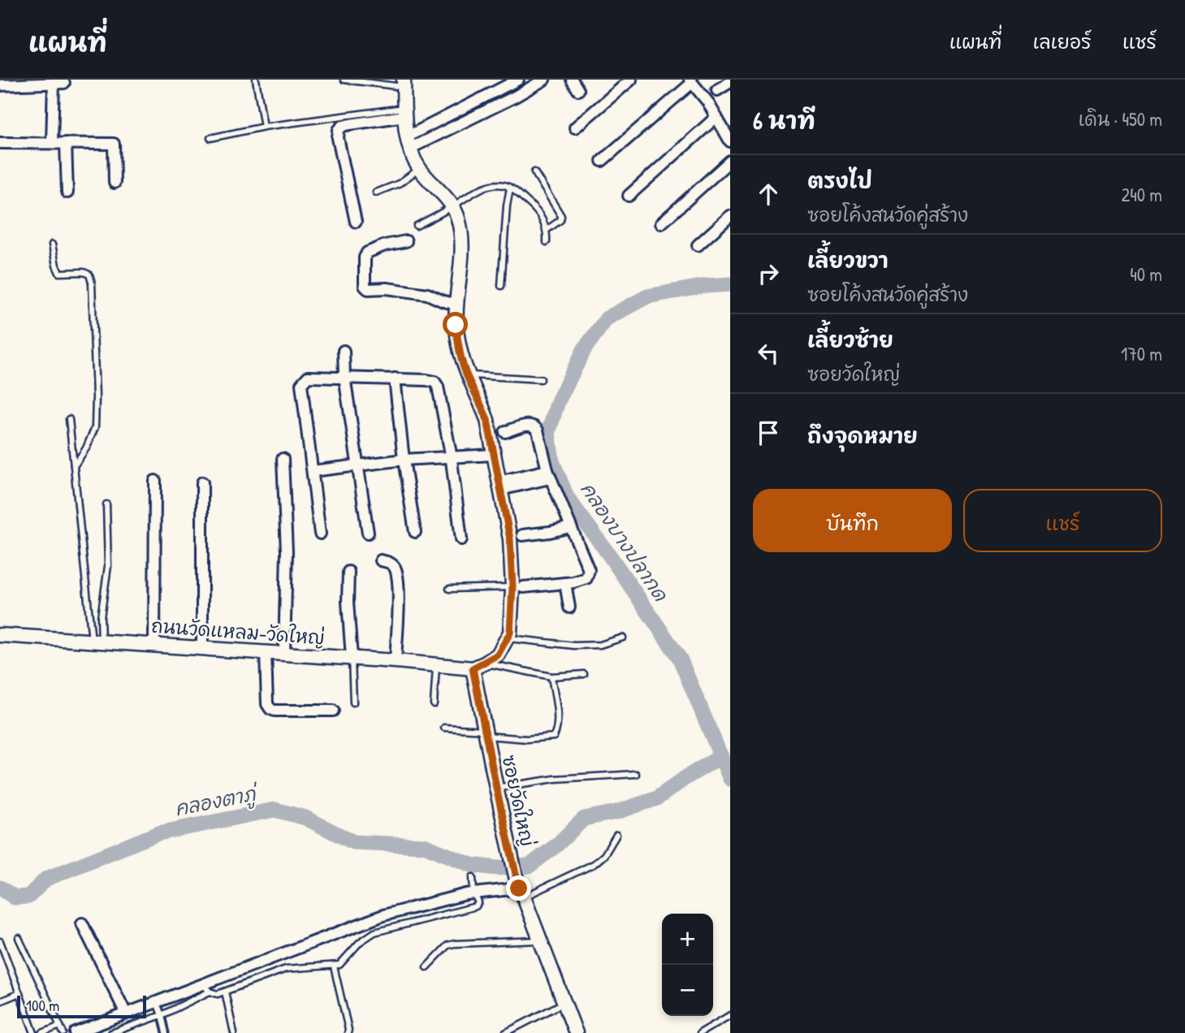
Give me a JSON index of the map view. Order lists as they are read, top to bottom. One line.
{"streets":{"street":["ถนนวัดแหลม-วัดใหญ่","ซอยวัดใหญ่"]},"crossings":[["ถนนวัดแหลม-วัดใหญ่","ซอยวัดใหญ่"]],"water":["คลองบางปลากด","คลองตาภู่"],"scale_bar":"100 m","page":{"header":"แผนที่","nav":["แผนที่","เลเยอร์","แชร์"],"heading":["6 นาที","เดิน · 450 m"],"list":[["ตรงไป","ซอยโค้งสนวัดคู่สร้าง","240 m"],["เลี้ยวขวา","ซอยโค้งสนวัดคู่สร้าง","40 m"],["เลี้ยวซ้าย","ซอยวัดใหญ่","170 m"],"ถึงจุดหมาย"],"buttons":["บันทึก","แชร์"],"map_buttons":["+","−"],"scale":"100 m"}}
